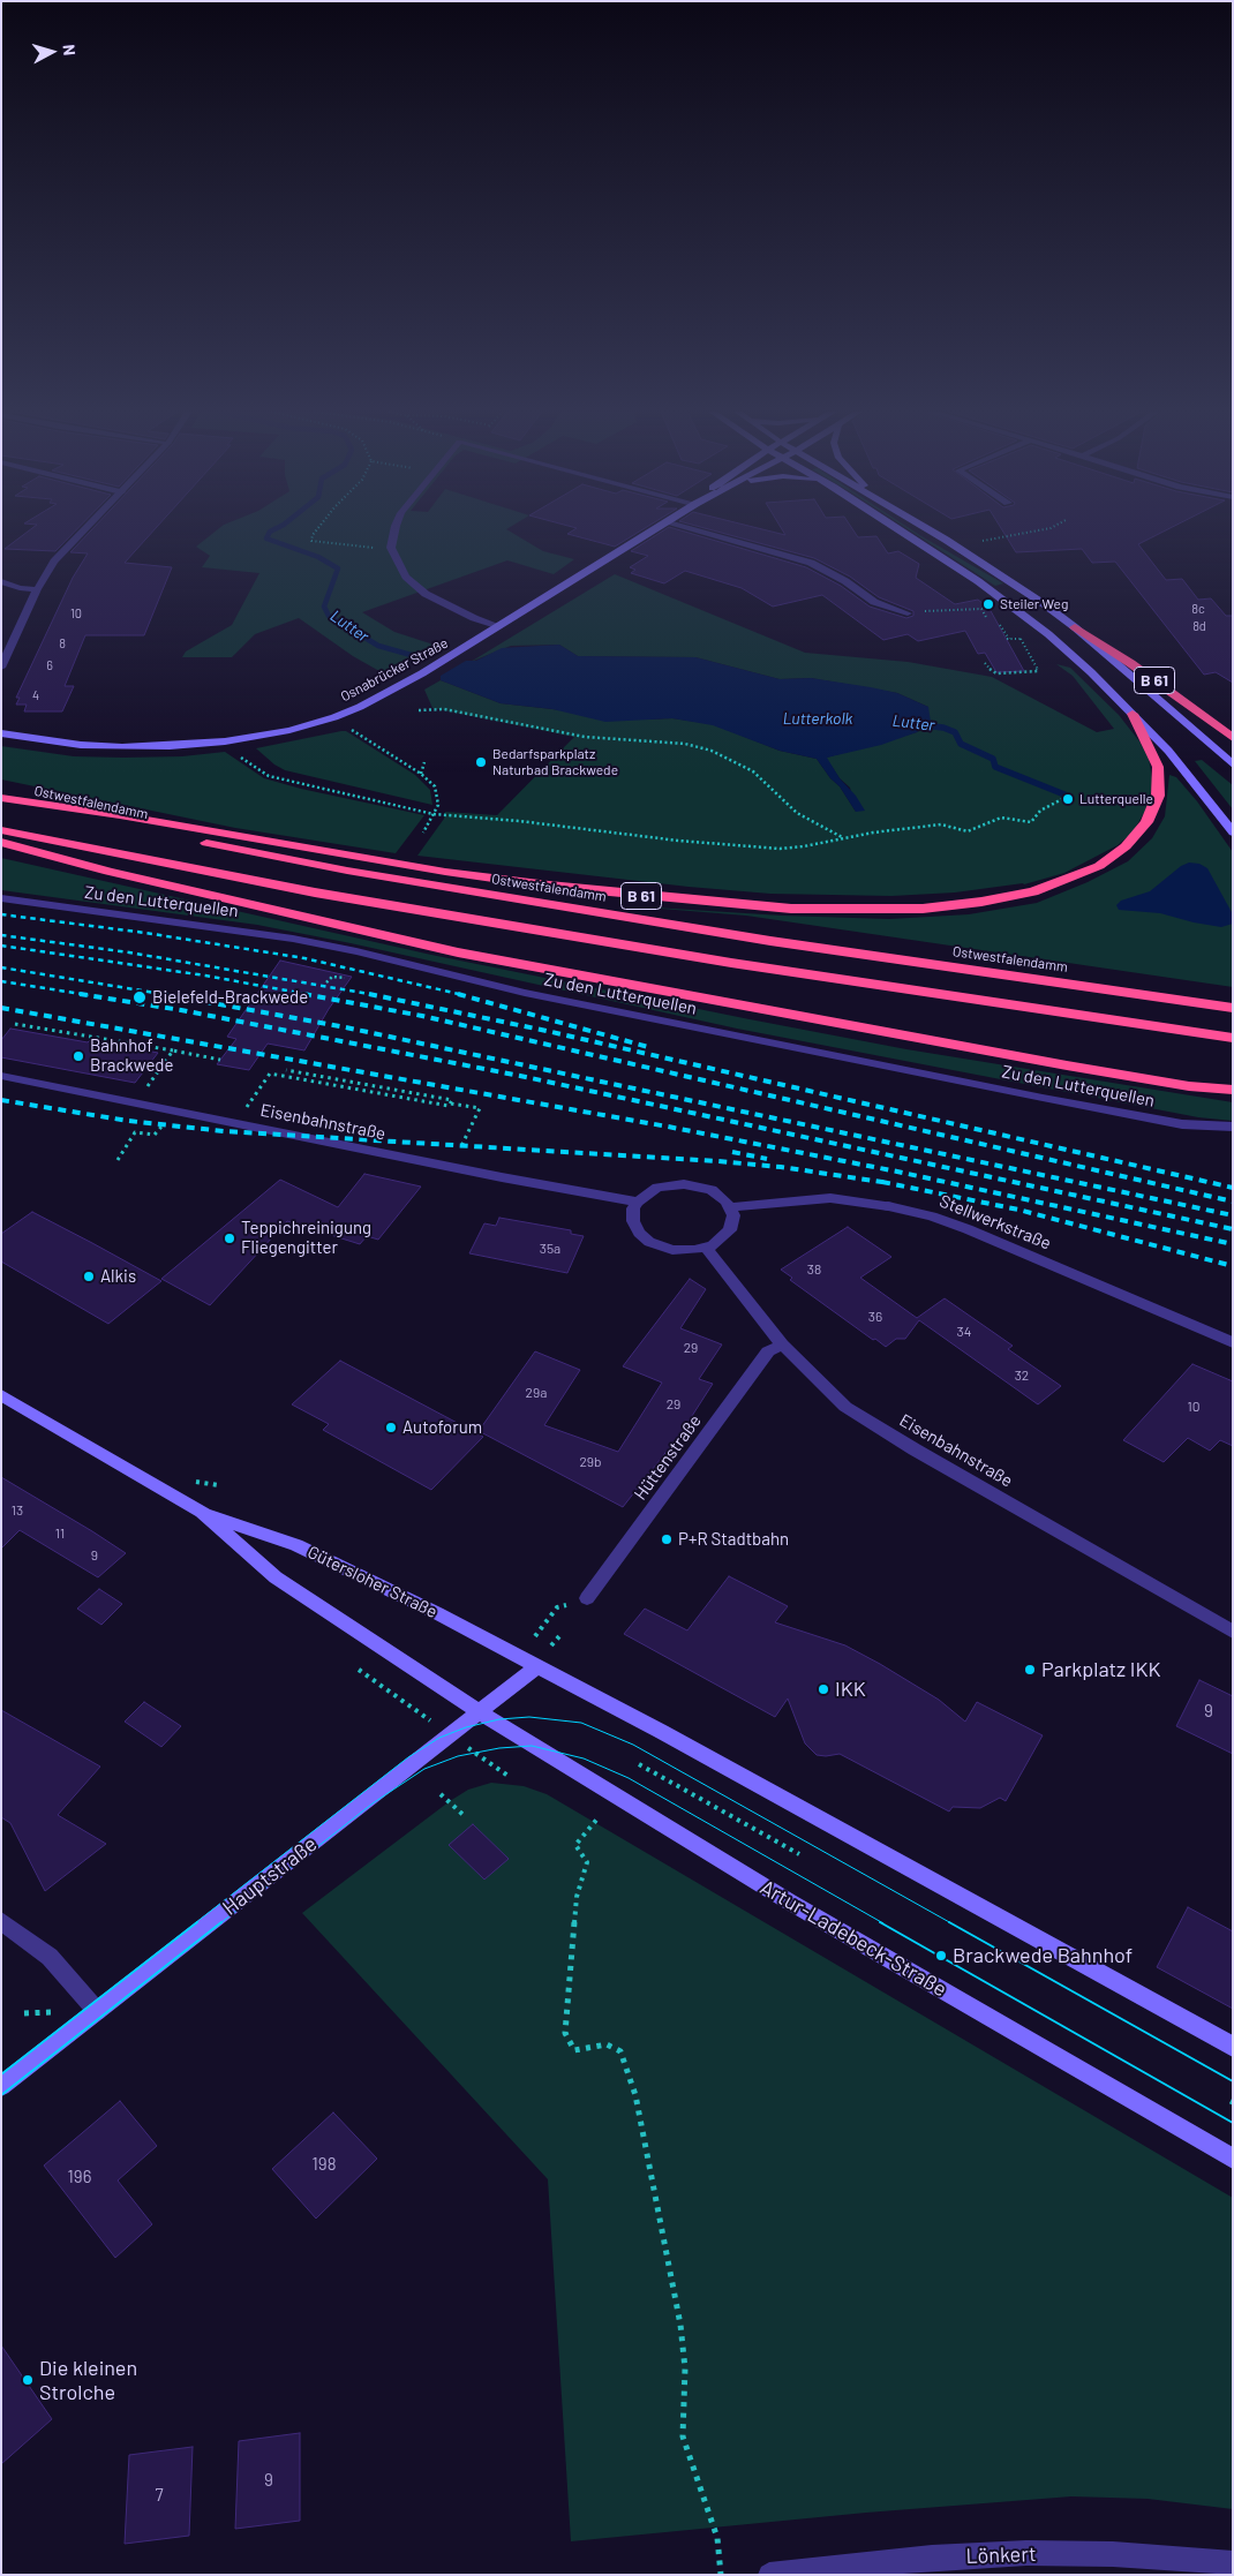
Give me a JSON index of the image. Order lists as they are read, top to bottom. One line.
{"streets":{"highway":["B 61","Ostwestfalendamm"],"main road":["Osnabrücker Straße","Gütersloher Straße","Hauptstraße","Artur-Ladebeck-Straße"],"street":["Zu den Lutterquellen","Eisenbahnstraße","Stellwerkstraße","Hüttenstraße","Lönkert"]},"crossings":[["B 61","Ostwestfalendamm"],["Eisenbahnstraße","Stellwerkstraße"],["Eisenbahnstraße","Hüttenstraße"],["Gütersloher Straße","Hauptstraße"],["Gütersloher Straße","Artur-Ladebeck-Straße"],["Hauptstraße","Artur-Ladebeck-Straße"]],"water":["Lutter","Lutterkolk"],"places":["Steiler Weg","Bedarfsparkplatz Naturbad Brackwede","Lutterquelle","Bielefeld-Brackwede","Bahnhof Brackwede","Teppichreinigung Fliegengitter","Alkis","Autoforum","P+R Stadtbahn","Parkplatz IKK","IKK","Brackwede Bahnhof","Die kleinen Strolche"],"house_numbers":["8c","10","8d","8","6","4","35a","38","36","34","29","32","29a","29","10","29b","13","11","9","9","198","196","9","7"],"north":"right"}
